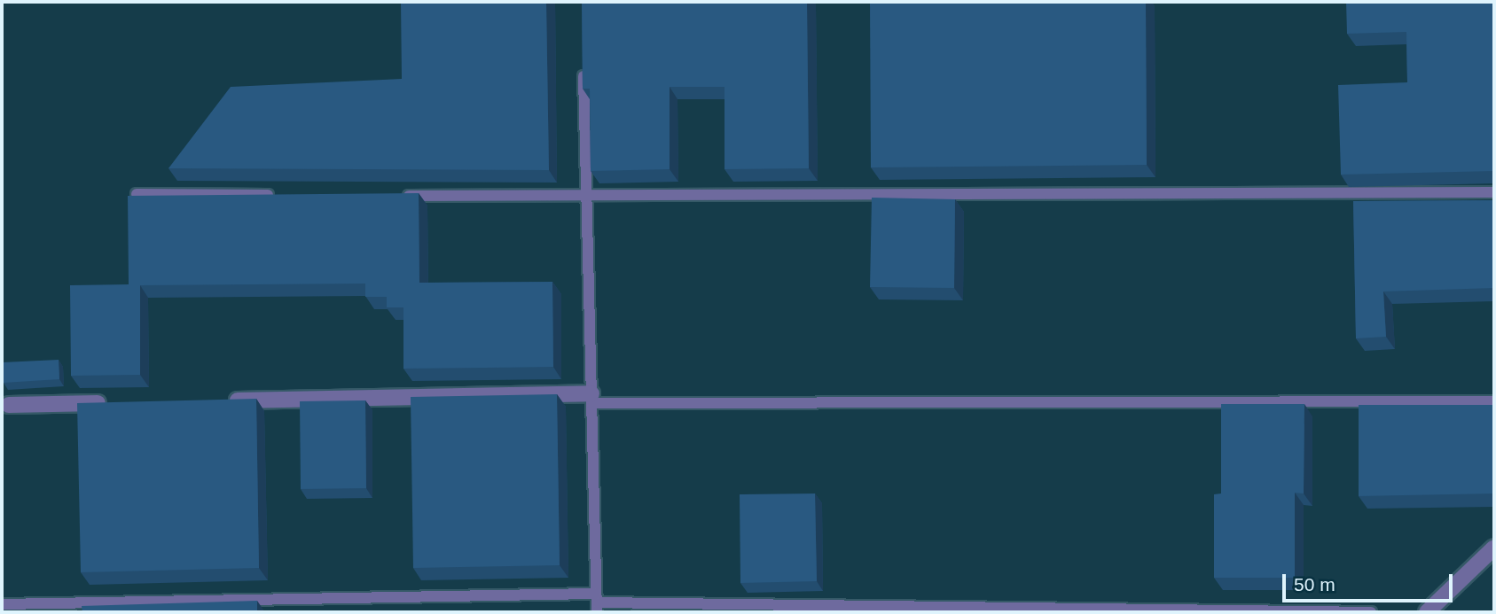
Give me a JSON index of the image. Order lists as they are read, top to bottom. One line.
{"scale_bar":"50 m"}
